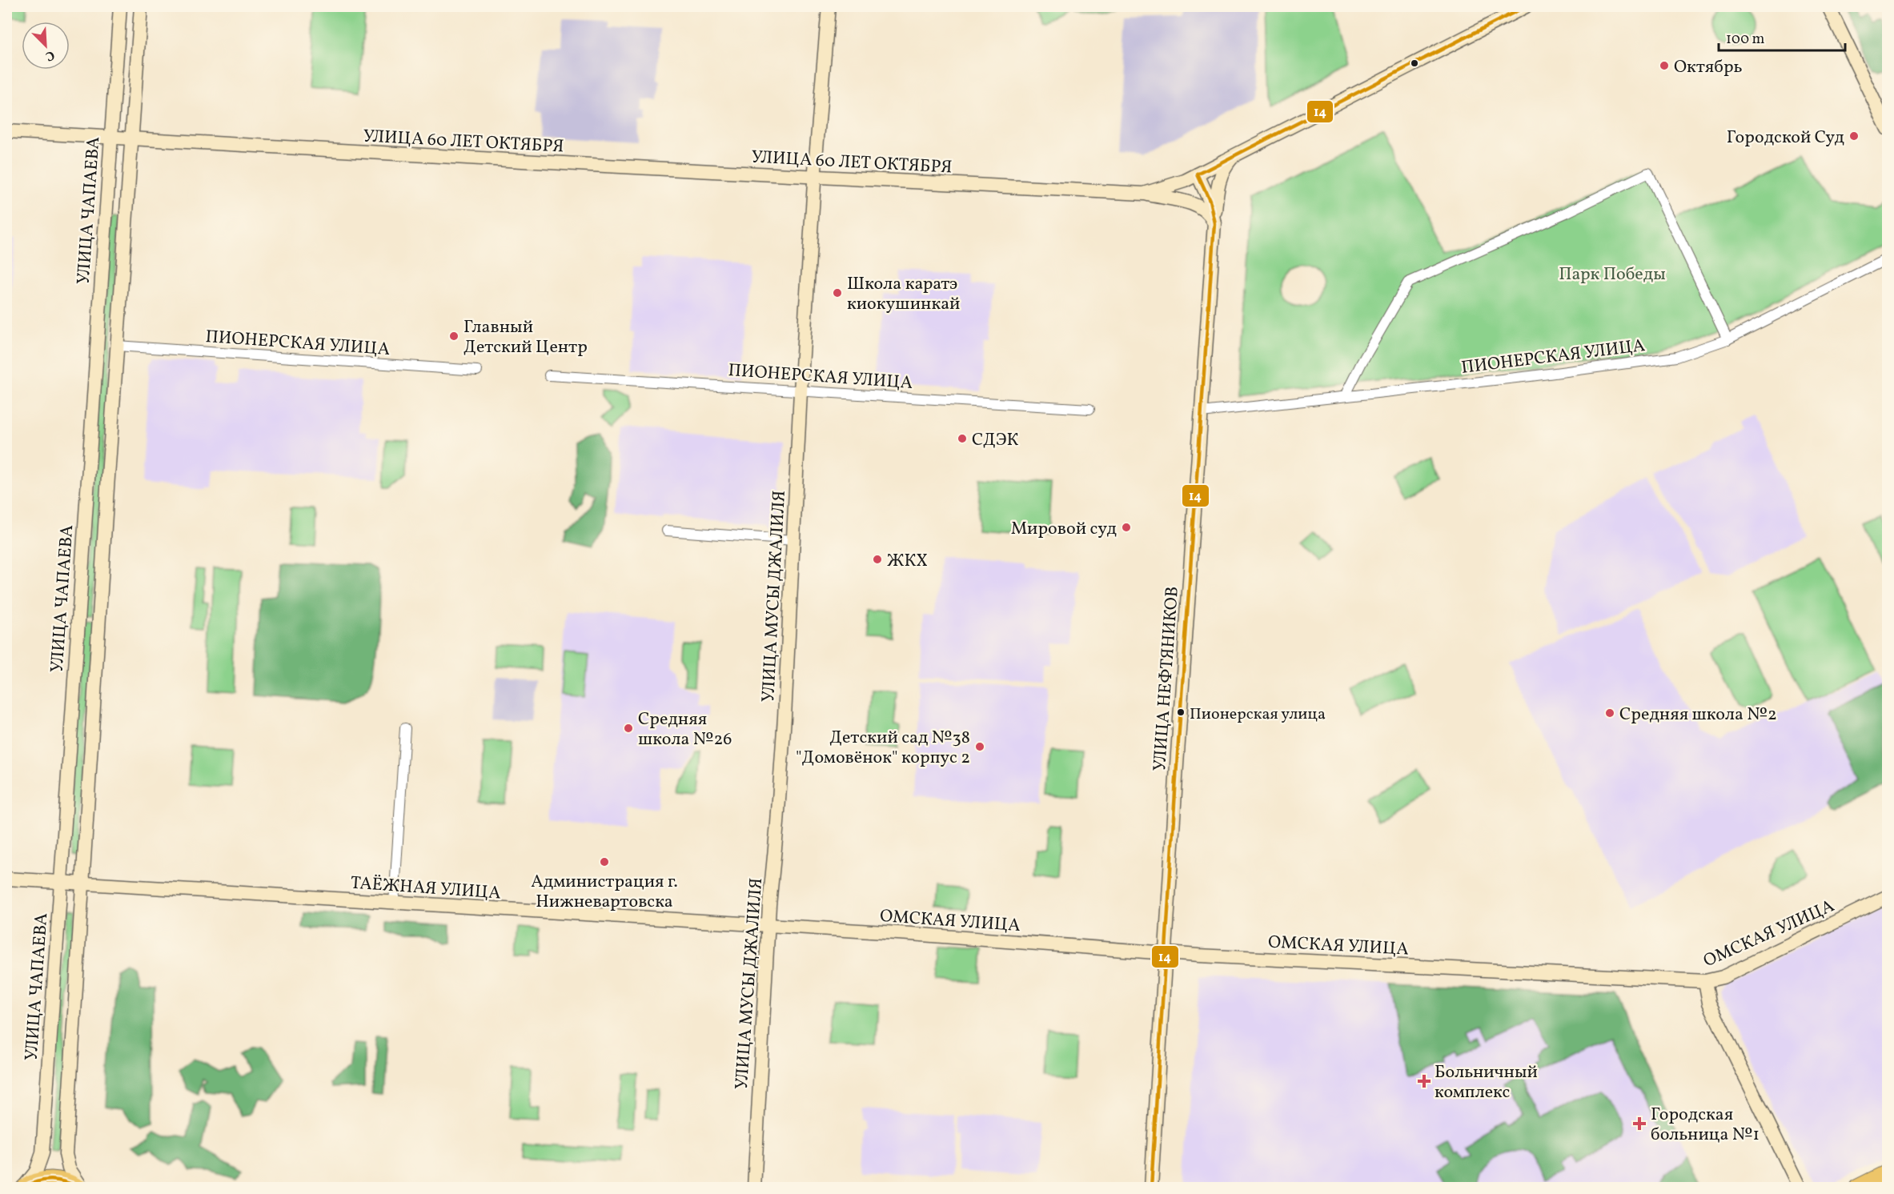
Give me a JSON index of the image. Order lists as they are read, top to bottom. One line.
{"streets":{"main road":["УЛИЦА 60 ЛЕТ ОКТЯБРЯ","УЛИЦА ЧАПАЕВА","УЛИЦА МУСЫ ДЖАЛИЛЯ","УЛИЦА НЕФТЯНИКОВ","ТАЁЖНАЯ УЛИЦА","ОМСКАЯ УЛИЦА"],"street":["ПИОНЕРСКАЯ УЛИЦА"]},"crossings":[["УЛИЦА 60 ЛЕТ ОКТЯБРЯ","УЛИЦА ЧАПАЕВА"],["УЛИЦА 60 ЛЕТ ОКТЯБРЯ","УЛИЦА МУСЫ ДЖАЛИЛЯ"],["УЛИЦА 60 ЛЕТ ОКТЯБРЯ","УЛИЦА НЕФТЯНИКОВ"],["ПИОНЕРСКАЯ УЛИЦА","УЛИЦА МУСЫ ДЖАЛИЛЯ"],["ПИОНЕРСКАЯ УЛИЦА","УЛИЦА НЕФТЯНИКОВ"],["УЛИЦА МУСЫ ДЖАЛИЛЯ","ТАЁЖНАЯ УЛИЦА"],["УЛИЦА МУСЫ ДЖАЛИЛЯ","ОМСКАЯ УЛИЦА"],["УЛИЦА НЕФТЯНИКОВ","ОМСКАЯ УЛИЦА"],["ТАЁЖНАЯ УЛИЦА","ОМСКАЯ УЛИЦА"]],"parks":["Парк Победы"],"places":{"other":["Октябрь","Городской Суд","Школа каратэ киокушинкай","Главный Детский Центр","СДЭК","Мировой суд","ЖКХ","Пионерская улица","Средняя школа №2","Средняя школа №26","Детский сад №38 \"Домовёнок\" корпус 2","Администрация г. Нижневартовска"],"health":["Больничный комплекс","Городская больница №1"]},"lines":["transit line 14"],"scale_bar":"100 m","north":"bottom right"}
